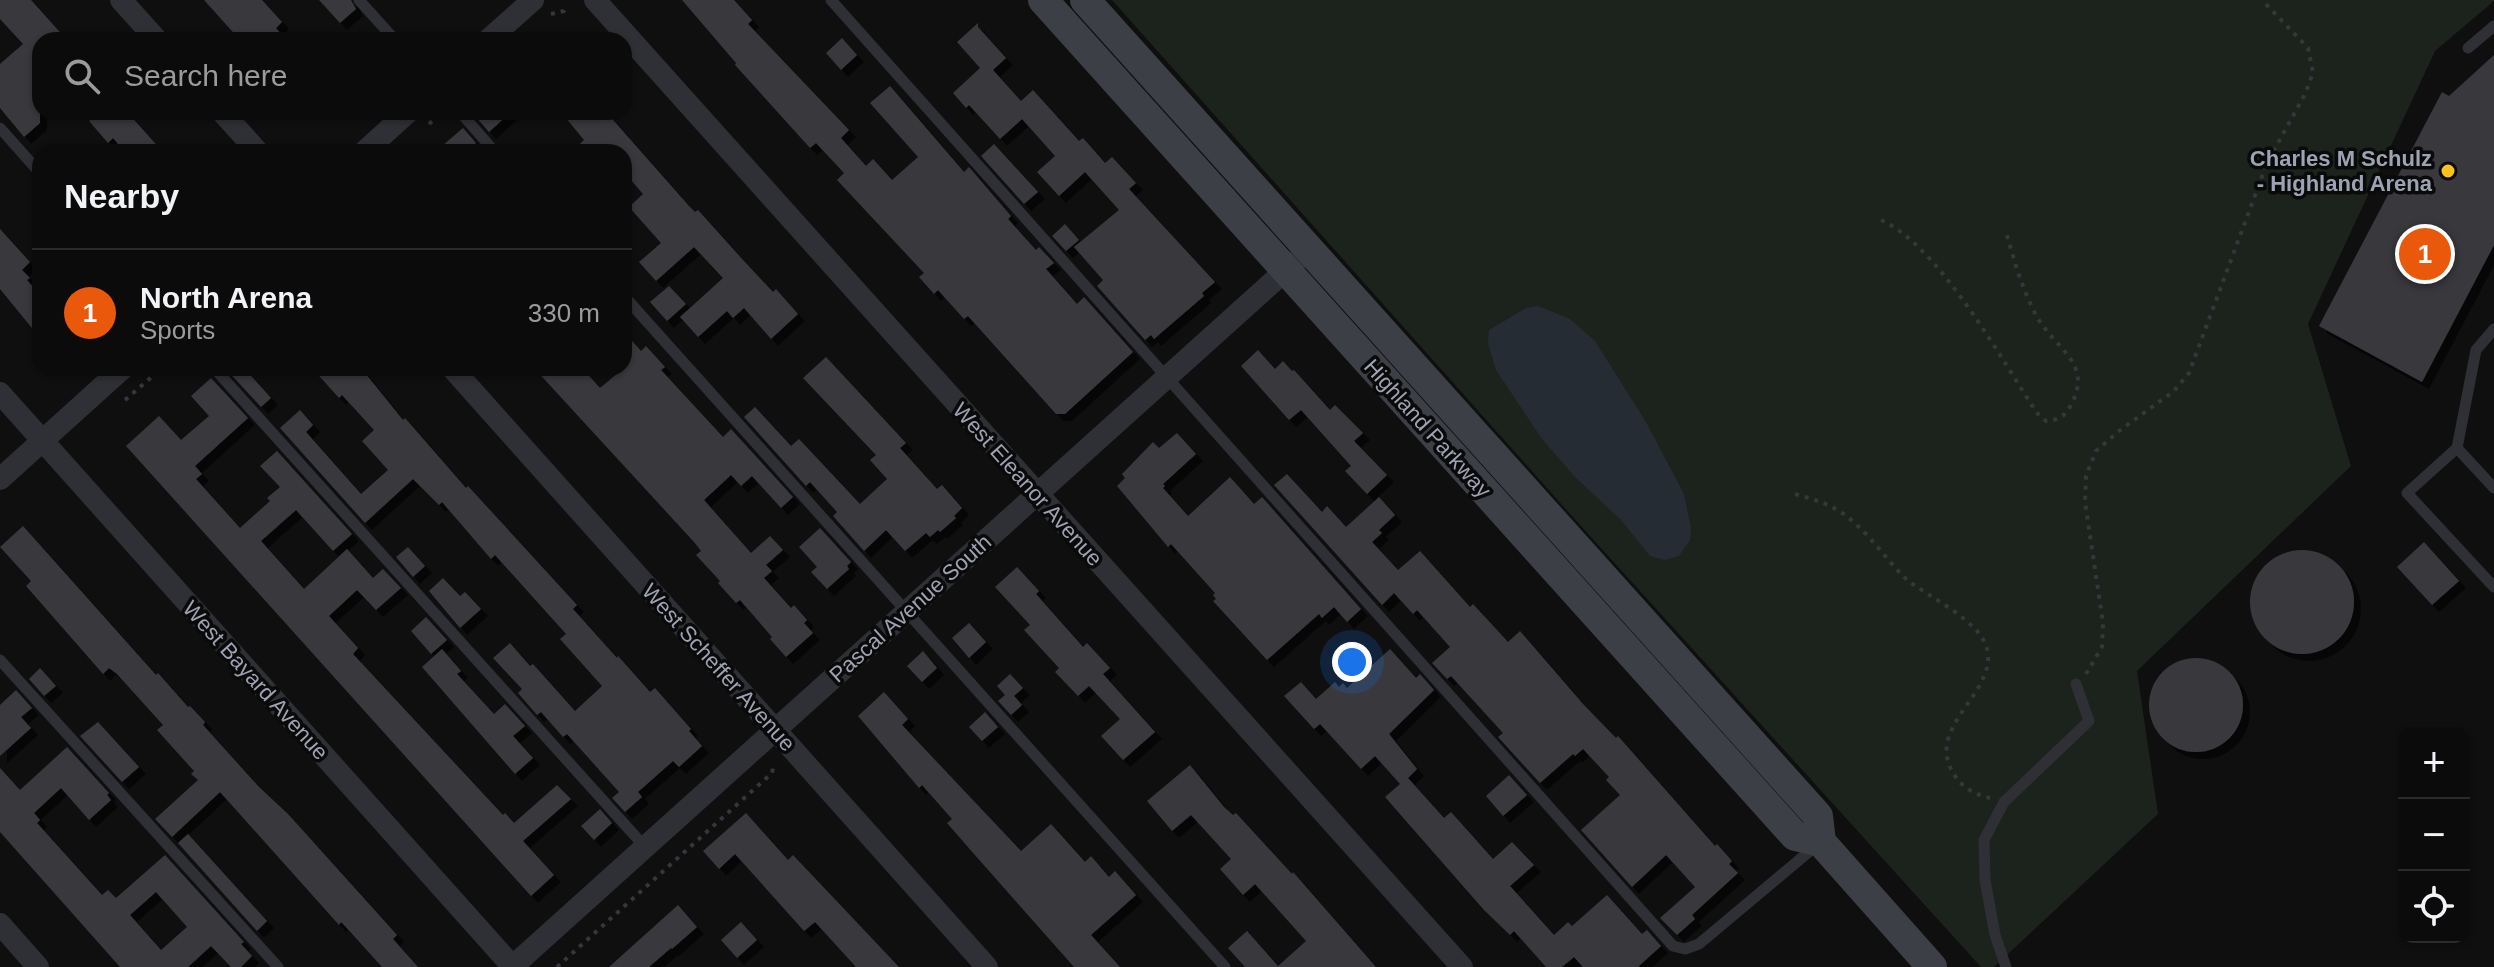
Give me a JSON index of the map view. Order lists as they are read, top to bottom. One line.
{"streets":{"street":["Highland Parkway","West Eleanor Avenue","Pascal Avenue South","West Scheffer Avenue","West Bayard Avenue"]},"crossings":[["Highland Parkway","Pascal Avenue South"],["West Eleanor Avenue","Pascal Avenue South"],["Pascal Avenue South","West Scheffer Avenue"],["Pascal Avenue South","West Bayard Avenue"]],"places":["Charles M Schulz - Highland Arena"],"page":{"search":"Search here","heading":"Nearby","pins":"1","list":[{"mark":"1","name":"North Arena","note":"Sports","value":"330 m"}],"map_buttons":["+","−"]}}
